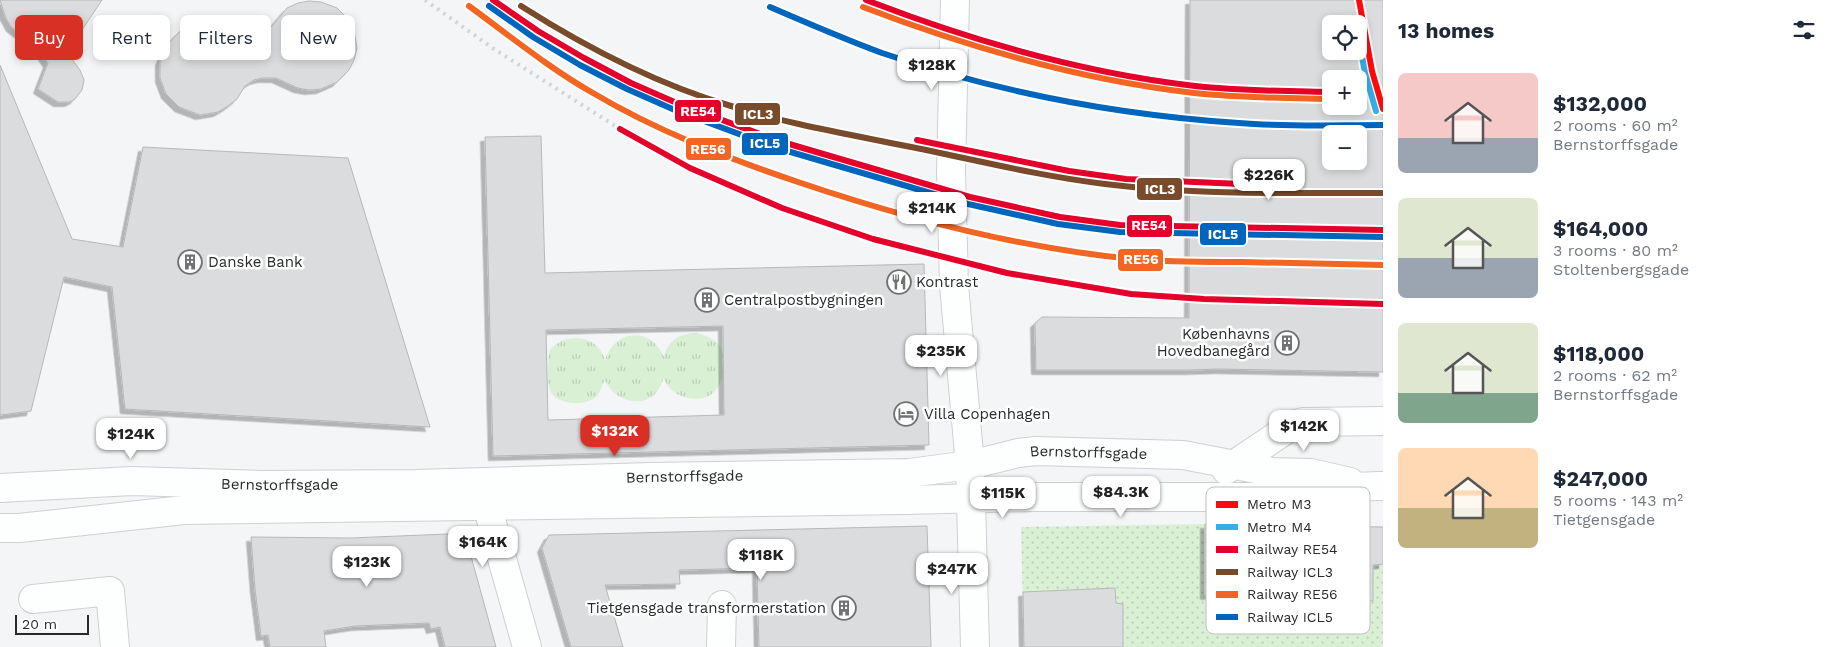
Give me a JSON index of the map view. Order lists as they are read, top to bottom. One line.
{"streets":{"street":["Bernstorffsgade"]},"places":{"building":["Danske Bank","Centralpostbygningen","Københavns Hovedbanegård","Tietgensgade transformerstation"],"restaurant":["Kontrast"],"hotel":["Villa Copenhagen"]},"lines":["metro line M3","rail line RE54","rail line ICL3","rail line RE56","rail line ICL5","metro line M4"],"legend":["Metro M3","Metro M4","Railway RE54","Railway ICL3","Railway RE56","Railway ICL5"],"scale_bar":"20 m","page":{"heading":"13 homes","map_buttons":["+","−"],"chip":["Buy","Rent","Filters","New"],"price":["$128K","$226K","$214K","$235K","$142K","$132K","$124K","$84.3K","$115K","$164K","$118K","$123K","$247K"],"list":[{"name":"$132,000","note":"2 rooms · 60 m² · Bernstorffsgade"},{"name":"$164,000","note":"3 rooms · 80 m² · Stoltenbergsgade"},{"name":"$118,000","note":"2 rooms · 62 m² · Bernstorffsgade"},{"name":"$247,000","note":"5 rooms · 143 m² · Tietgensgade"}],"scale":"20 m"}}
